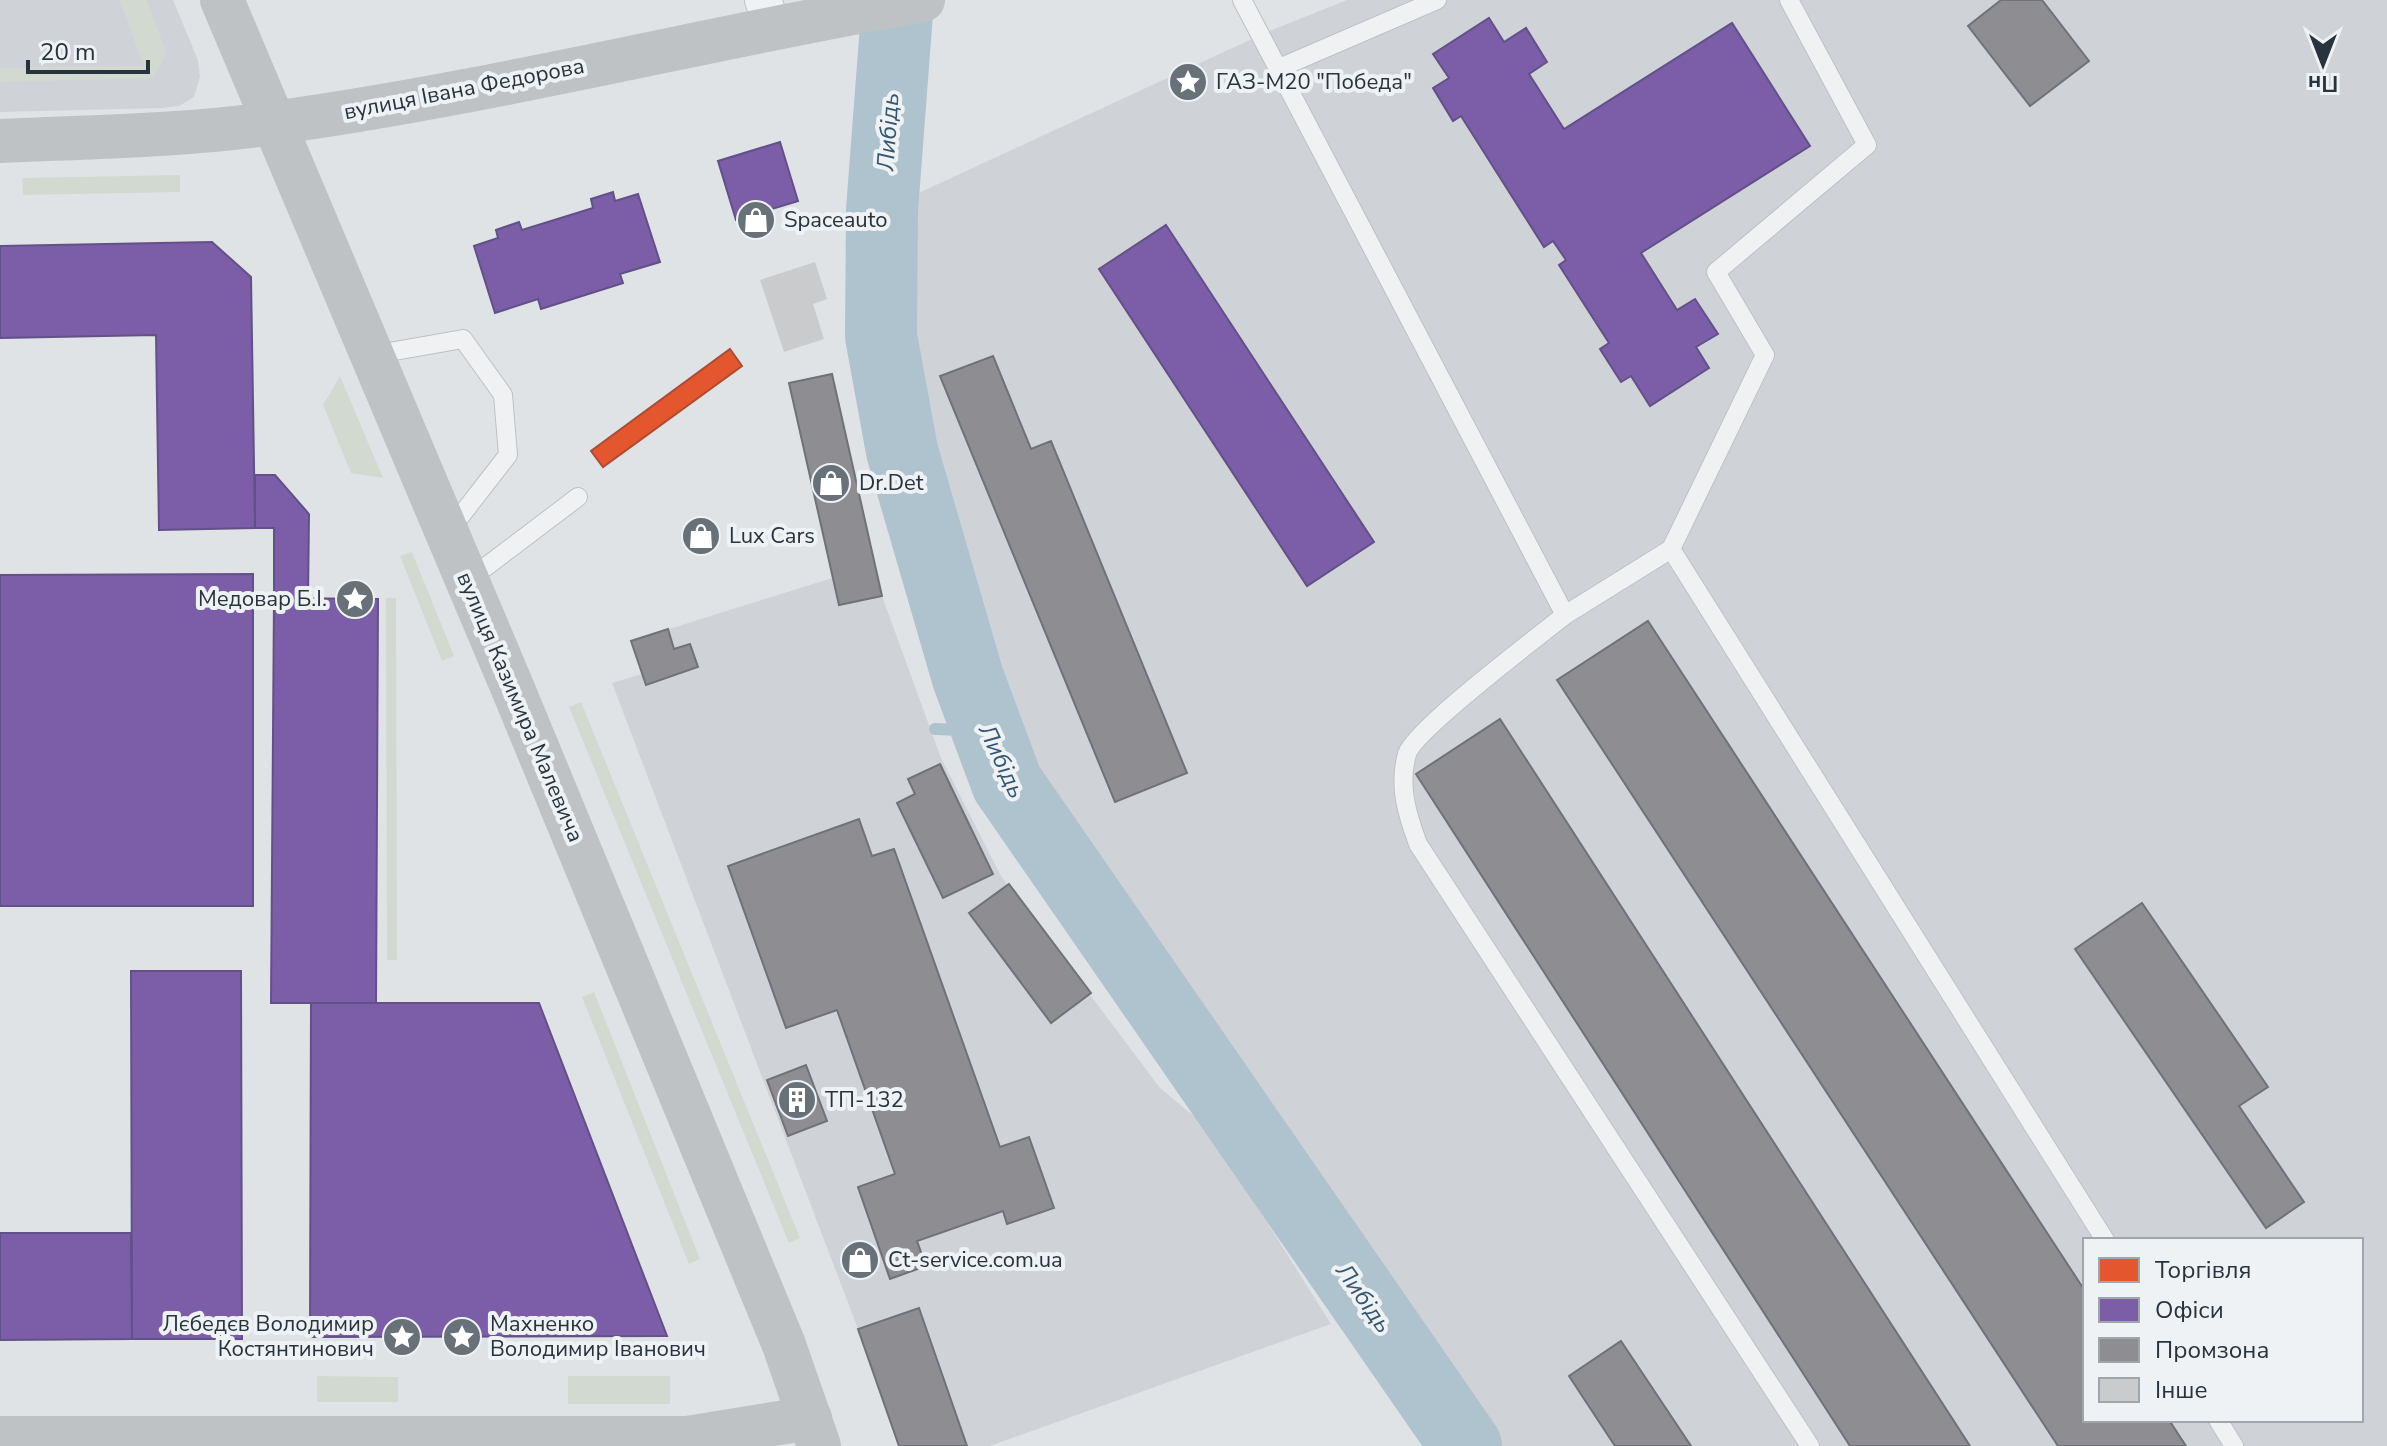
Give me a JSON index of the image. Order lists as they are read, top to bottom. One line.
{"streets":{"main road":["вулиця Івана Федорова","вулиця Казимира Малевича"]},"crossings":[["вулиця Івана Федорова","вулиця Казимира Малевича"]],"water":["Либідь"],"places":{"place":["ГАЗ-М20 \"Победа\"","Медовар Б.І.","Лєбедєв Володимир Костянтинович","Махненко Володимир Іванович"],"shop":["Spaceauto","Dr.Det","Lux Cars","Ct-service.com.ua"],"building":["ТП-132"]},"legend":["Торгівля","Офіси","Промзона","Інше"],"scale_bar":"20 m","north":"bottom"}
